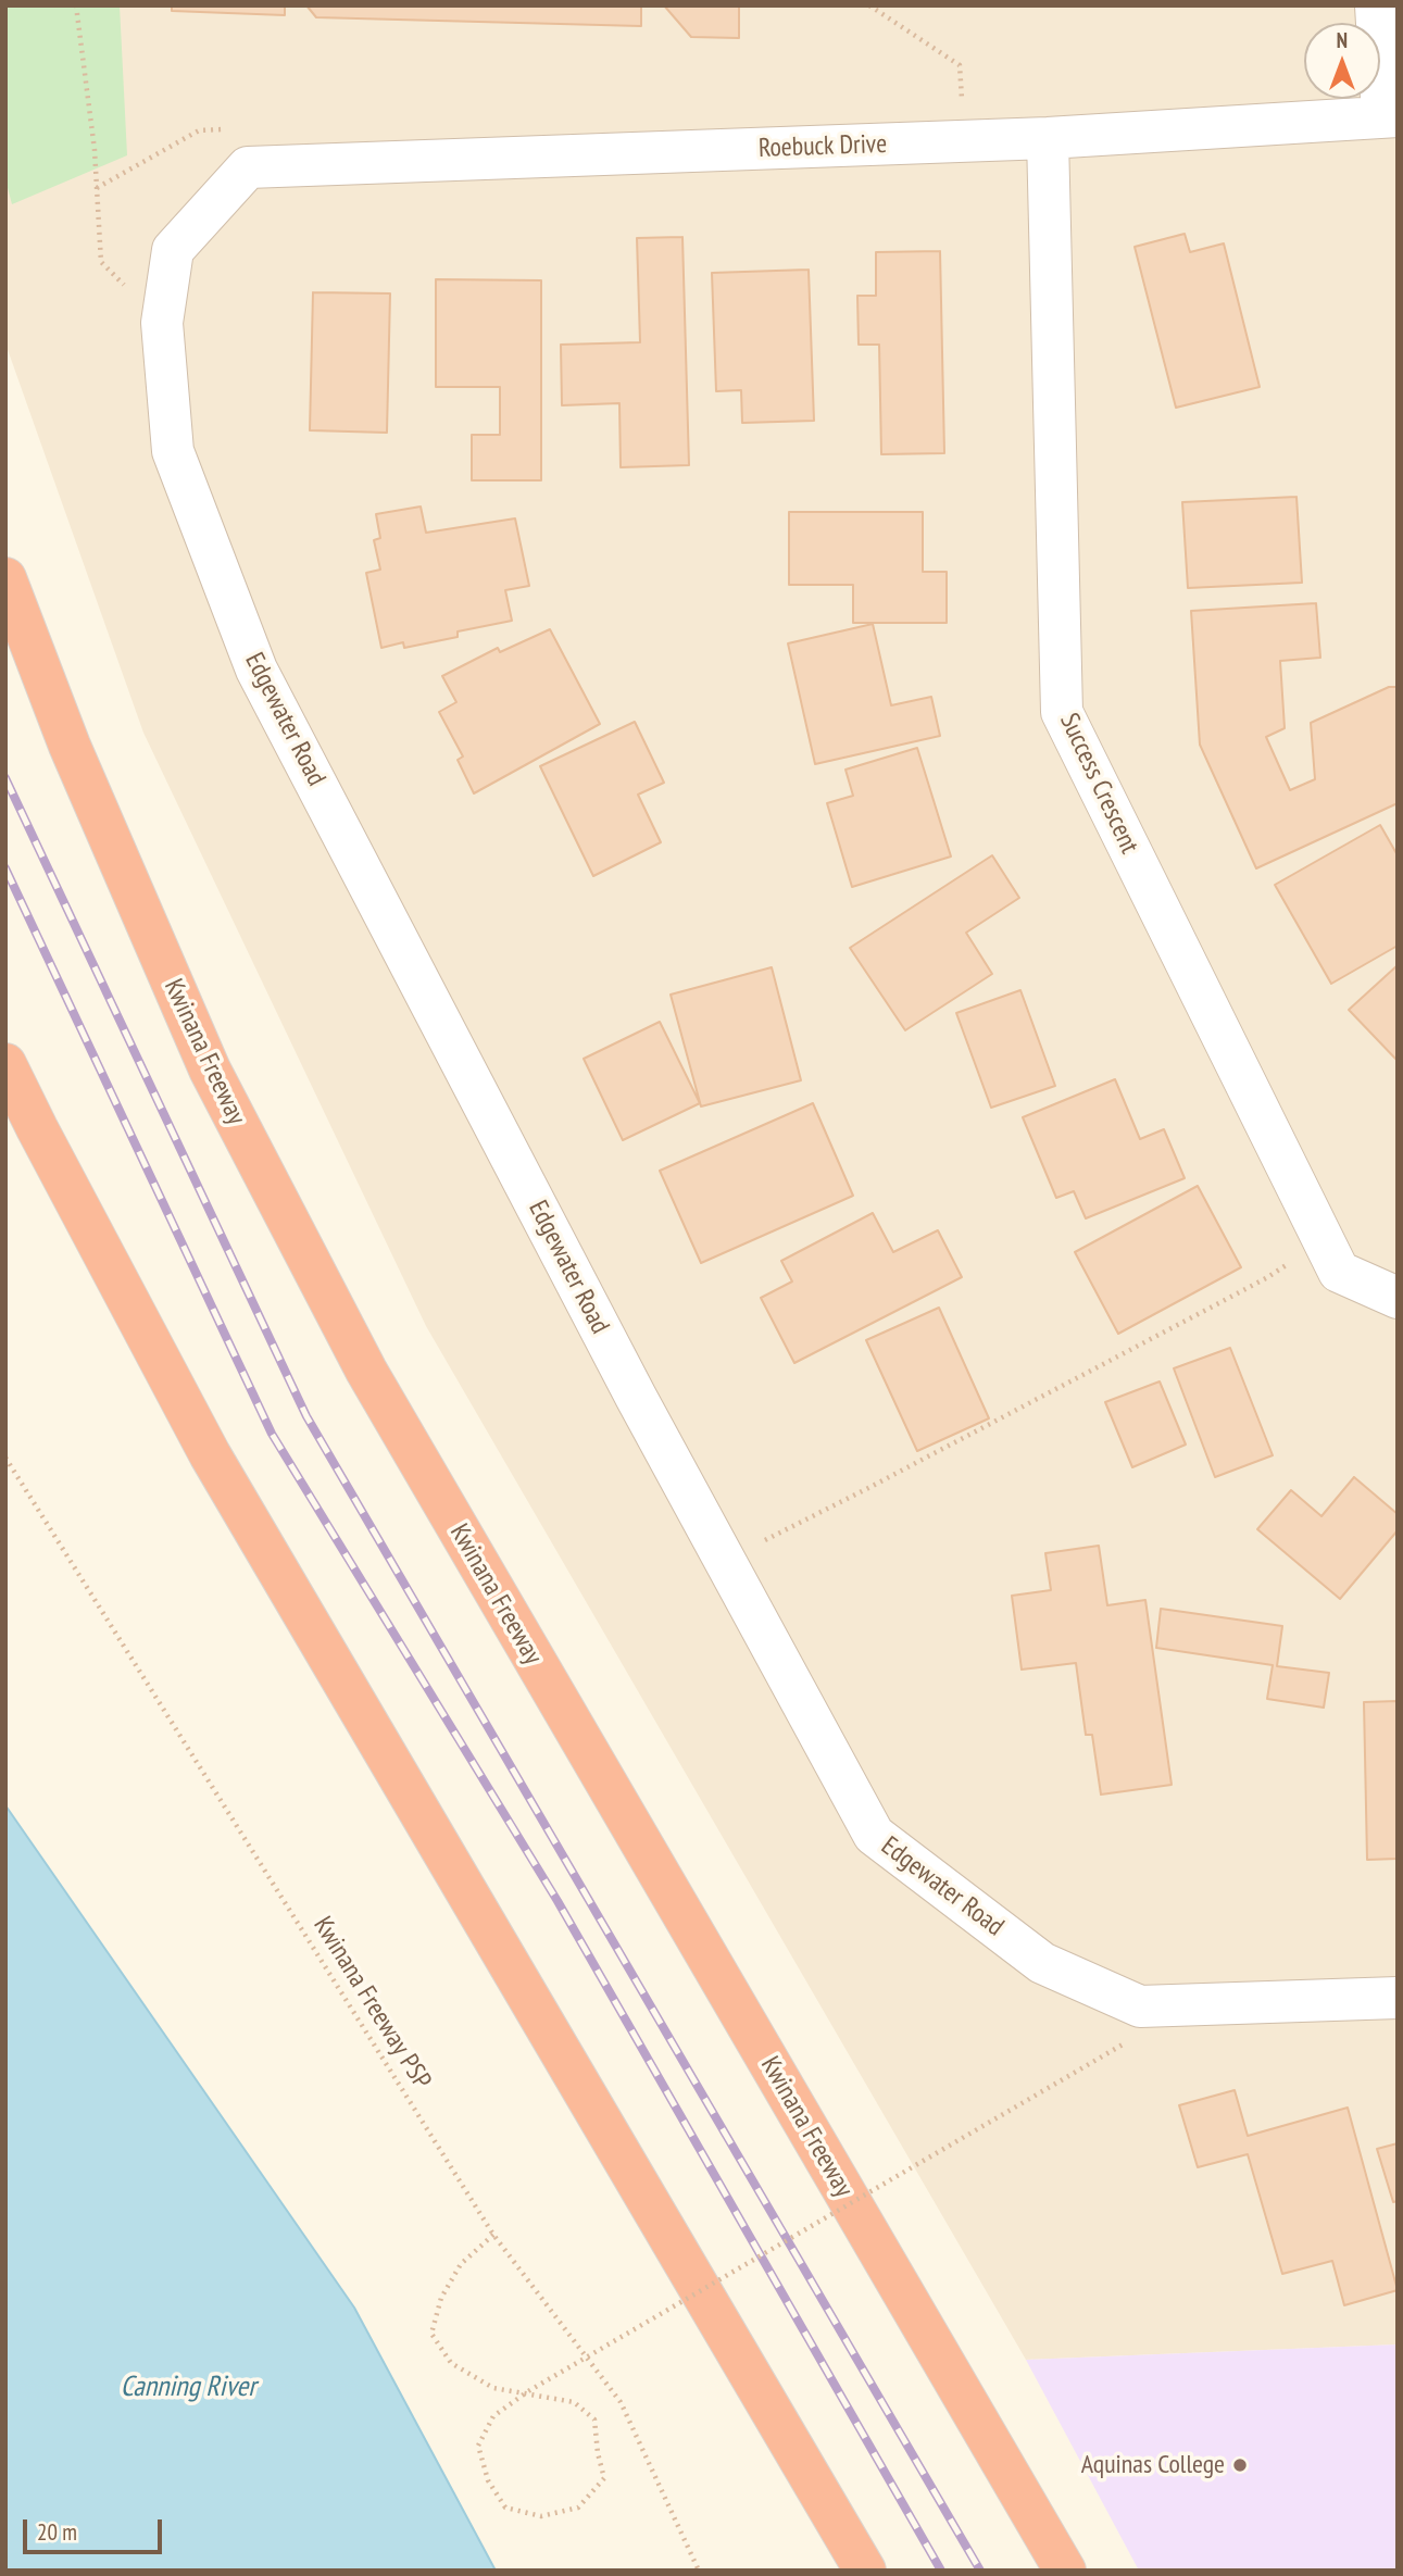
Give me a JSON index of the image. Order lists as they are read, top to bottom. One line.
{"streets":{"highway":["Kwinana Freeway"],"street":["Roebuck Drive","Edgewater Road","Success Crescent"],"path":["Kwinana Freeway PSP"]},"crossings":[["Roebuck Drive","Edgewater Road"],["Roebuck Drive","Success Crescent"]],"water":["Canning River"],"places":["Aquinas College"],"scale_bar":"20 m","north":"top"}
